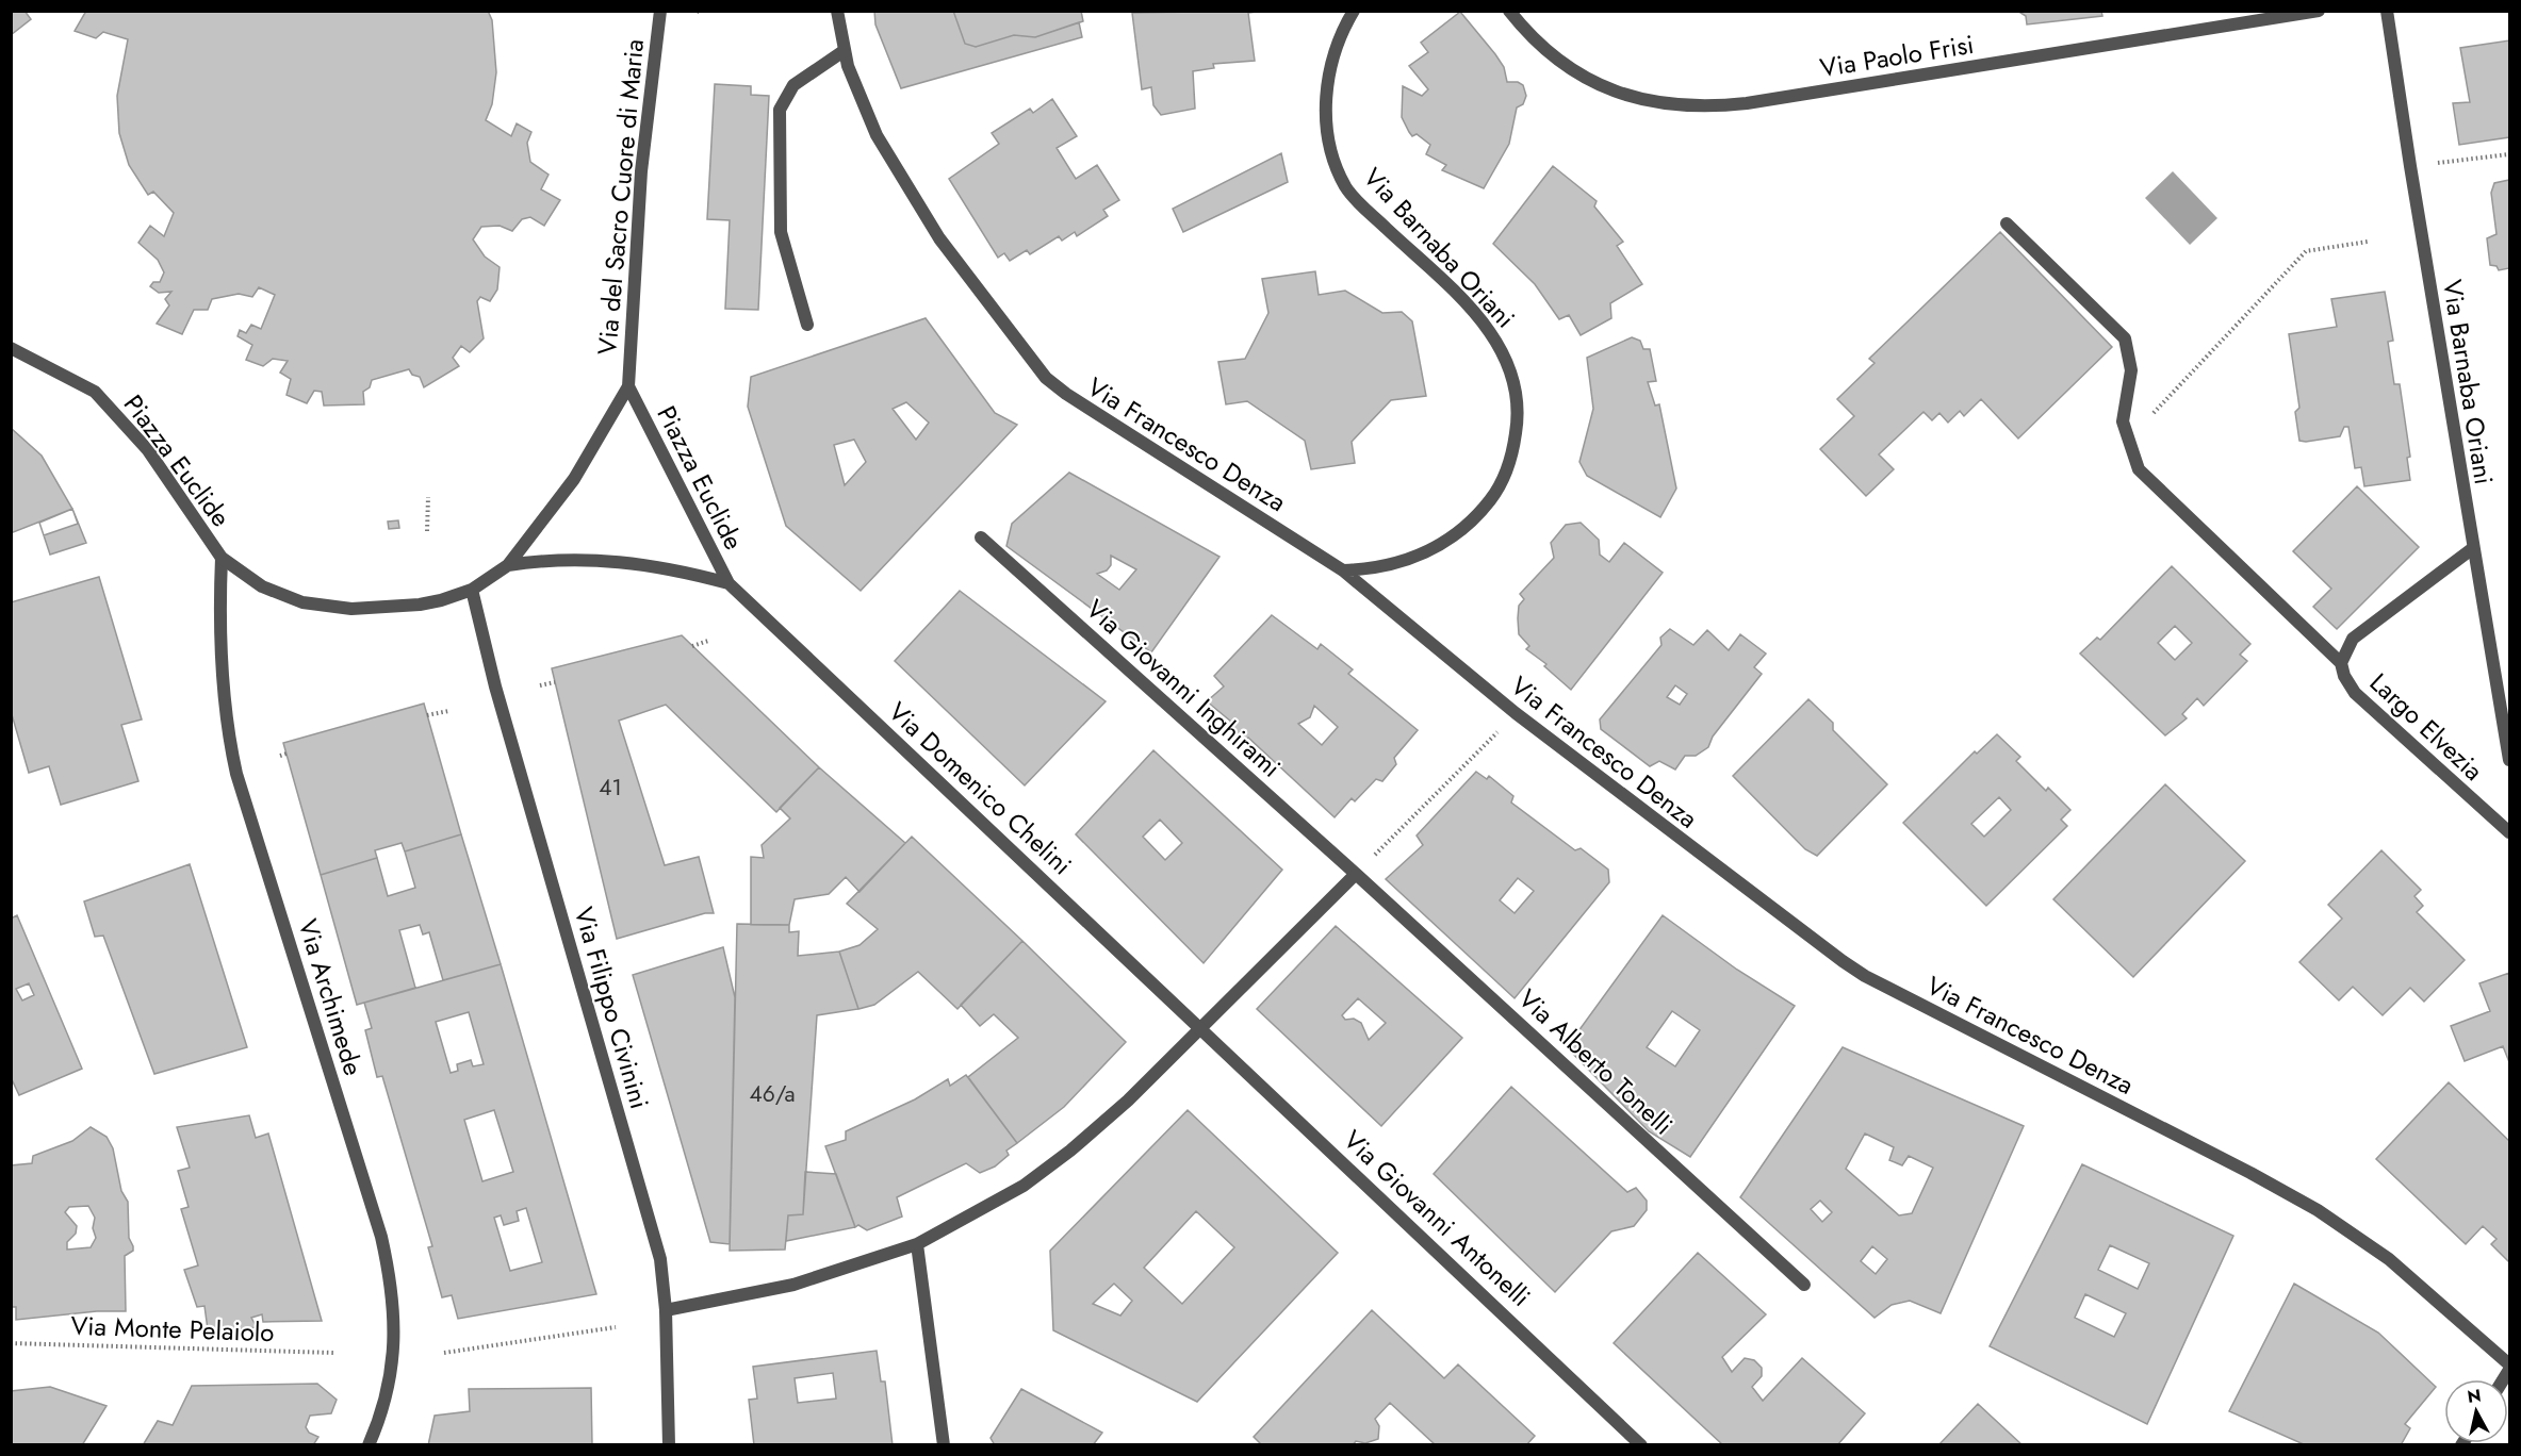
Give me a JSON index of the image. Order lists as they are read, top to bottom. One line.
{"streets":{"street":["Via Paolo Frisi","Via del Sacro Cuore di Maria","Via Barnaba Oriani","Via Francesco Denza","Piazza Euclide","Via Giovanni Inghirami","Largo Elvezia","Via Domenico Chelini","Via Archimede","Via Filippo Civinini","Via Alberto Tonelli","Via Giovanni Antonelli"],"path":["Via Monte Pelaiolo"]},"crossings":[["Via del Sacro Cuore di Maria","Piazza Euclide"],["Via Barnaba Oriani","Via Francesco Denza"],["Via Barnaba Oriani","Largo Elvezia"],["Piazza Euclide","Via Domenico Chelini"],["Piazza Euclide","Via Archimede"],["Piazza Euclide","Via Filippo Civinini"],["Via Giovanni Inghirami","Via Alberto Tonelli"],["Via Domenico Chelini","Via Giovanni Antonelli"]],"house_numbers":["41","46/a"],"north":"top"}
